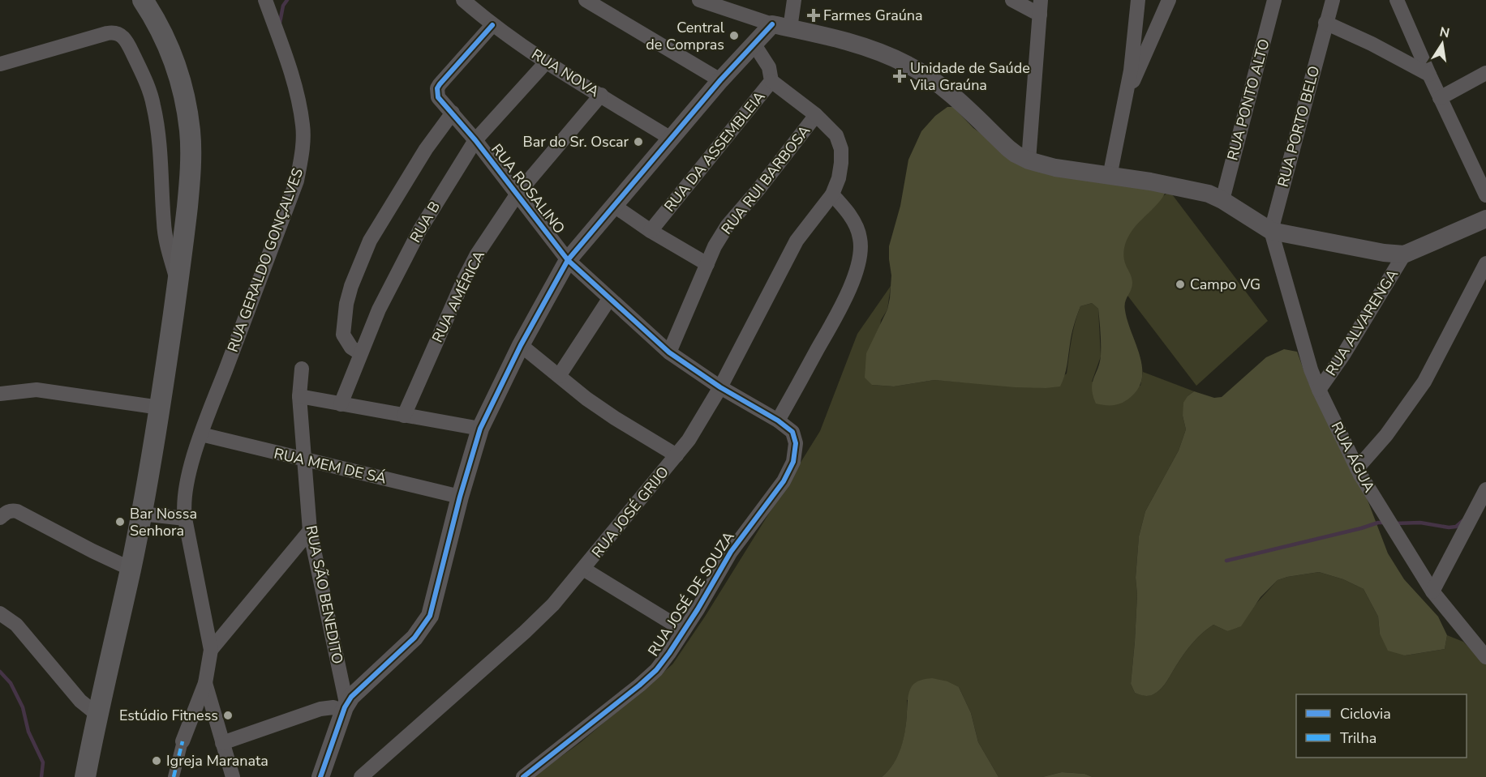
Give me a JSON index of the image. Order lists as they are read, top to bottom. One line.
{"streets":{"street":["RUA NOVA","RUA PONTO ALTO","RUA PORTO BELO","RUA DA ASSEMBLEIA","RUA RUI BARBOSA","RUA ROSALINO","RUA B","RUA GERALDO GONÇALVES","RUA AMÉRICA","RUA ALVARENGA","RUA ÁGUA","RUA MEM DE SÁ","RUA JOSÉ GRIJO","RUA JOSÉ DE SOUZA","RUA SÃO BENEDITO"]},"crossings":[["RUA NOVA","RUA ROSALINO"],["RUA NOVA","RUA B"],["RUA NOVA","RUA AMÉRICA"],["RUA PORTO BELO","RUA ÁGUA"],["RUA RUI BARBOSA","RUA ROSALINO"],["RUA ROSALINO","RUA B"],["RUA ROSALINO","RUA AMÉRICA"],["RUA ROSALINO","RUA JOSÉ GRIJO"],["RUA ROSALINO","RUA JOSÉ DE SOUZA"],["RUA GERALDO GONÇALVES","RUA MEM DE SÁ"],["RUA ALVARENGA","RUA ÁGUA"],["RUA MEM DE SÁ","RUA SÃO BENEDITO"],["RUA JOSÉ GRIJO","RUA JOSÉ DE SOUZA"]],"places":{"health":["Farmes Graúna","Unidade de Saúde Vila Graúna"],"other":["Central de Compras","Bar do Sr. Oscar","Campo VG","Bar Nossa Senhora","Estúdio Fitness","Igreja Maranata"]},"legend":["Ciclovia","Trilha"],"north":"top"}
